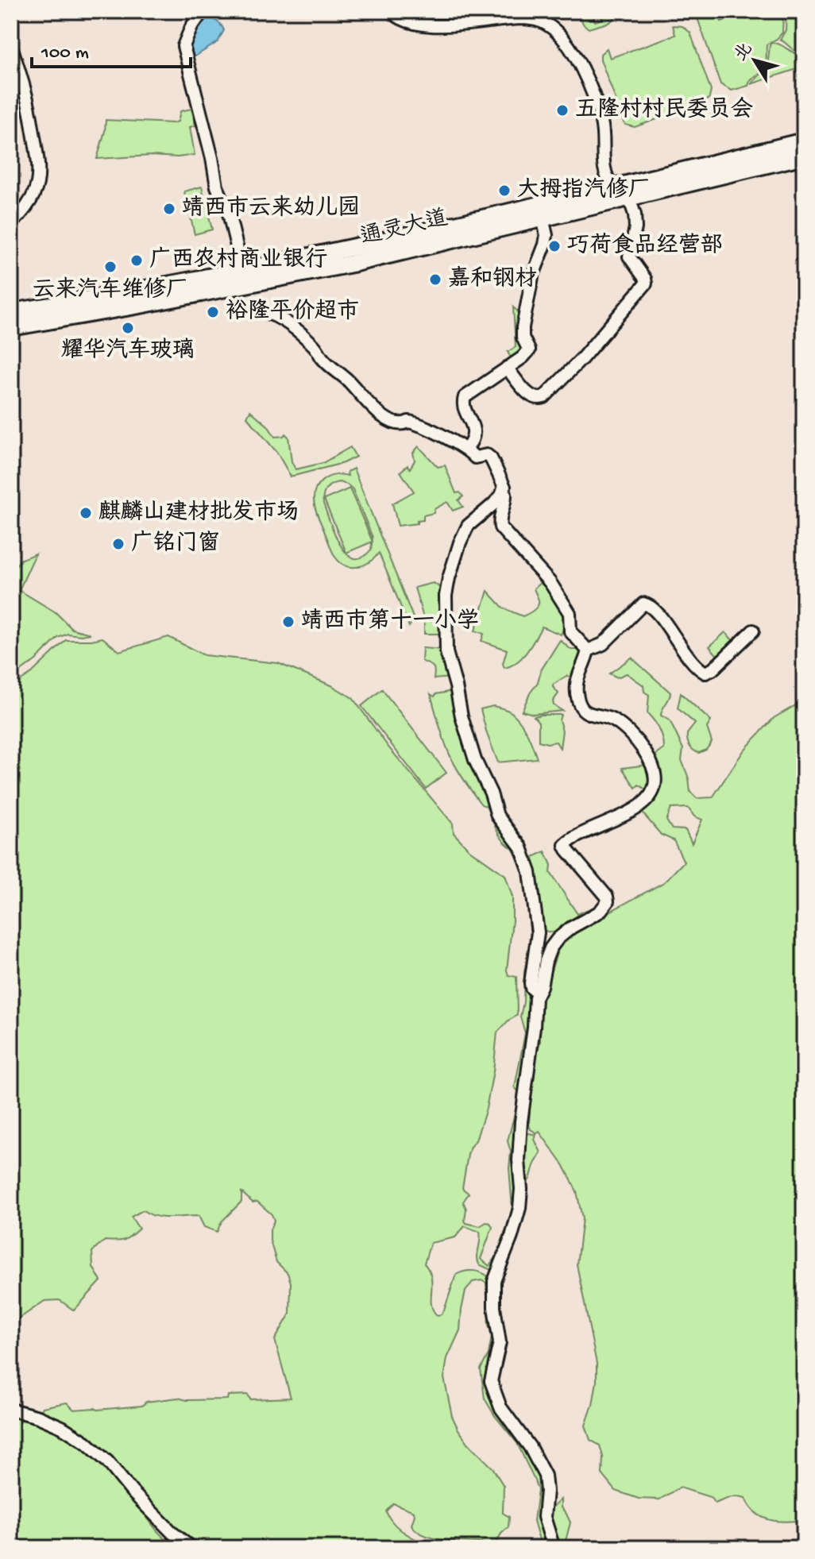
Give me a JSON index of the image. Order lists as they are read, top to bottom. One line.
{"streets":{"main road":["通灵大道"]},"places":["五隆村村民委员会","大拇指汽修厂","靖西市云来幼儿园","巧荷食品经营部","广西农村商业银行","云来汽车维修厂","嘉和钢材","裕隆平价超市","耀华汽车玻璃","麒麟山建材批发市场","广铭门窗","靖西市第十一小学"],"scale_bar":"100 m","north":"top left"}
